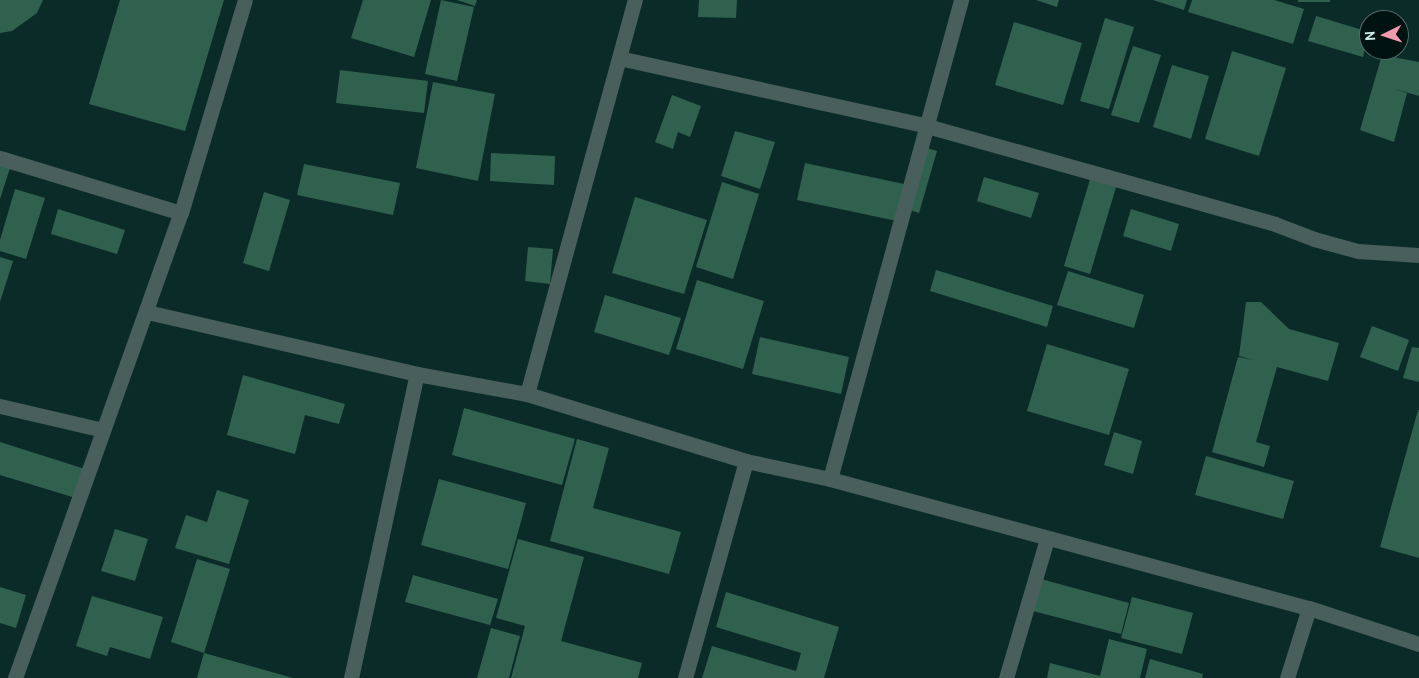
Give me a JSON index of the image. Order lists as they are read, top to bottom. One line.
{"north":"left"}
